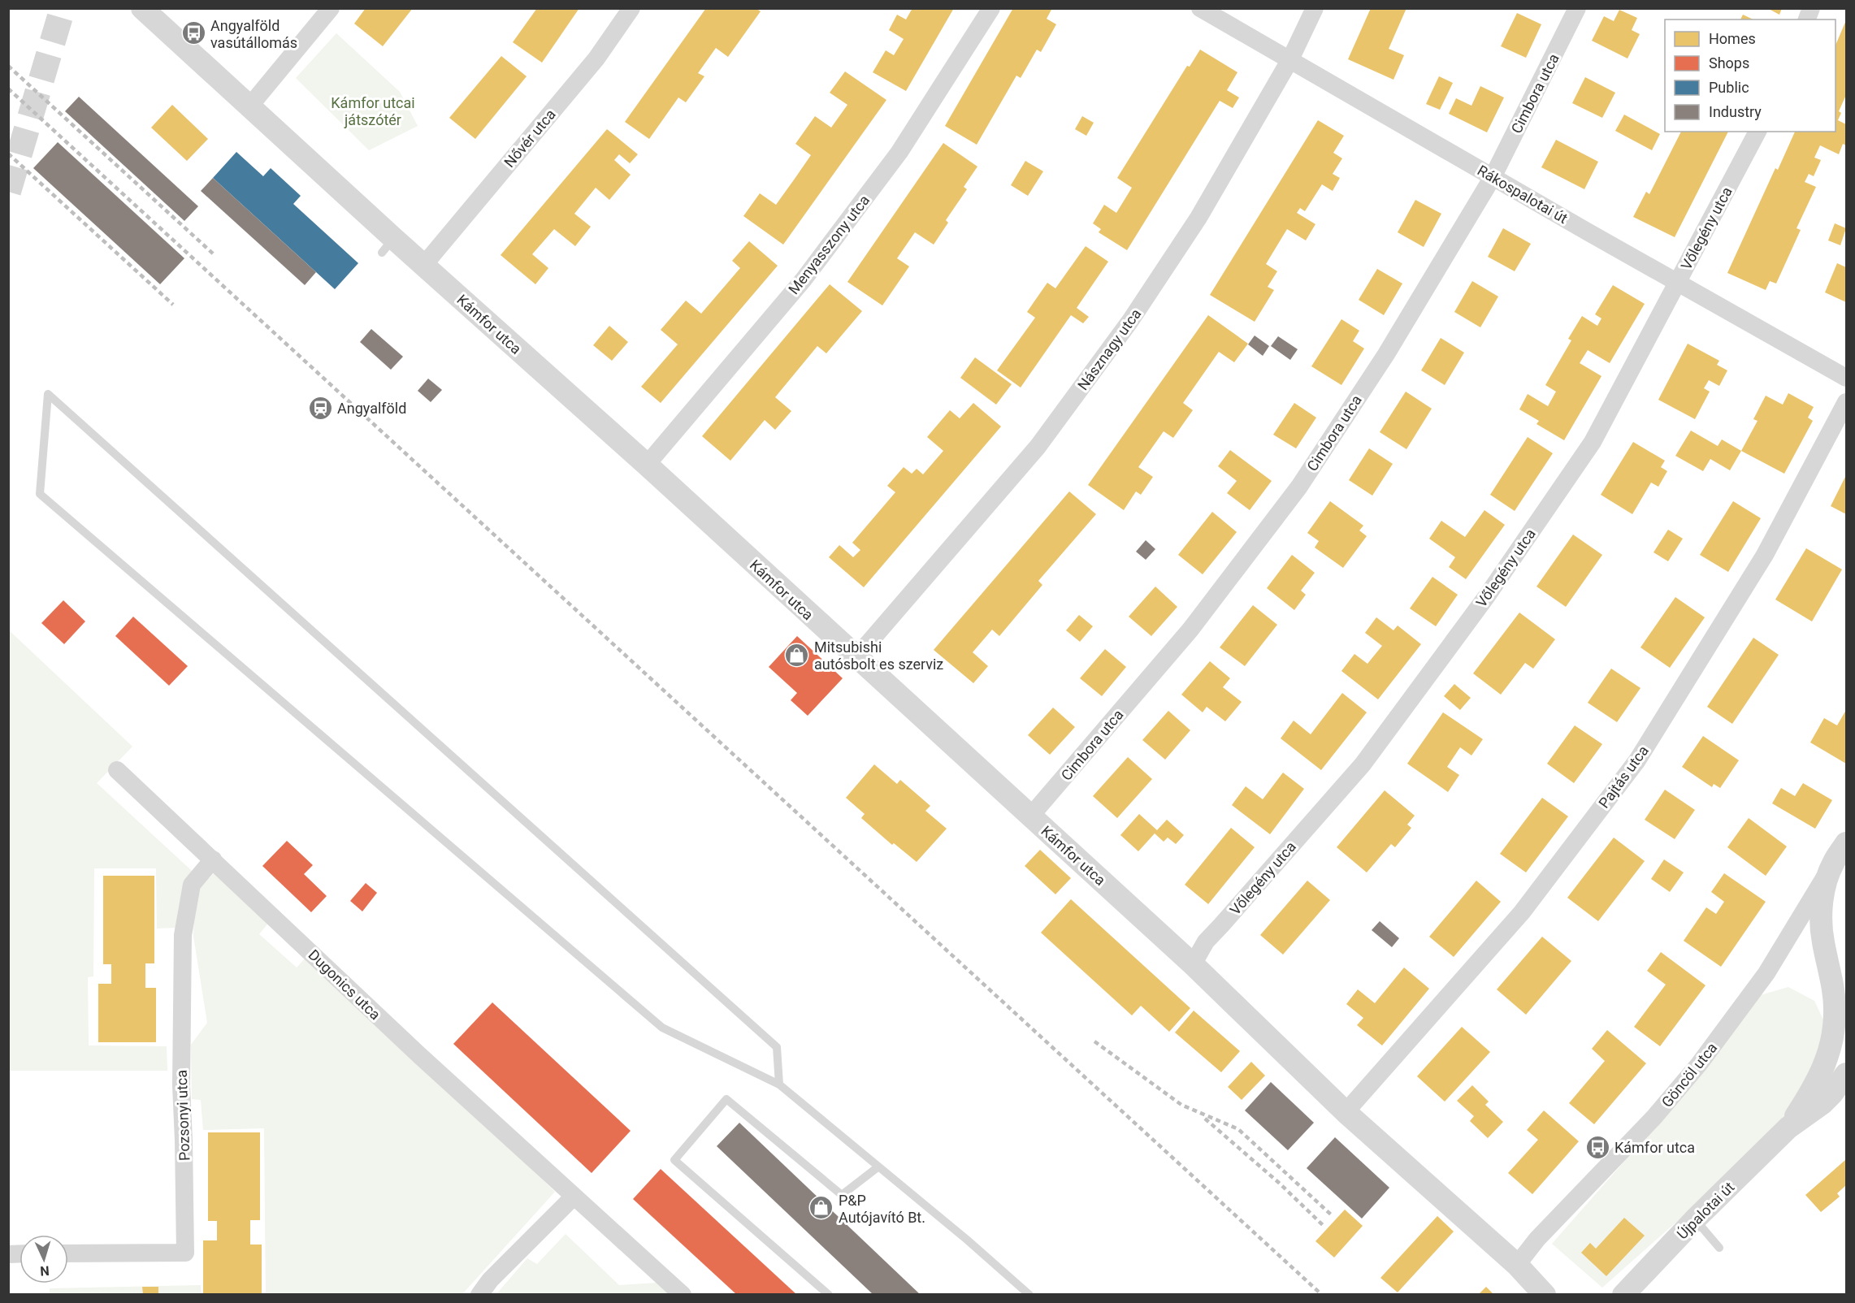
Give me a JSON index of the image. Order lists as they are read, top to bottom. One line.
{"streets":{"street":["Cimbora utca","Nővér utca","Rákospalotai út","Vőlegény utca","Menyasszony utca","Kámfor utca","Násznagy utca","Pajtás utca","Dugonics utca","Göncöl utca","Pozsonyi utca","Újpalotai út"]},"crossings":[["Cimbora utca","Rákospalotai út"],["Cimbora utca","Kámfor utca"],["Nővér utca","Kámfor utca"],["Rákospalotai út","Vőlegény utca"],["Rákospalotai út","Násznagy utca"],["Vőlegény utca","Kámfor utca"],["Menyasszony utca","Kámfor utca"],["Kámfor utca","Násznagy utca"],["Kámfor utca","Pajtás utca"],["Kámfor utca","Göncöl utca"],["Dugonics utca","Pozsonyi utca"],["Göncöl utca","Újpalotai út"]],"parks":["Kámfor utcai játszótér"],"places":{"bus stop":["Angyalföld vasútállomás","Kámfor utca"],"station":["Angyalföld"],"shop":["Mitsubishi autósbolt es szerviz","P&P Autójavító Bt."]},"legend":["Homes","Shops","Public","Industry"],"north":"bottom"}
